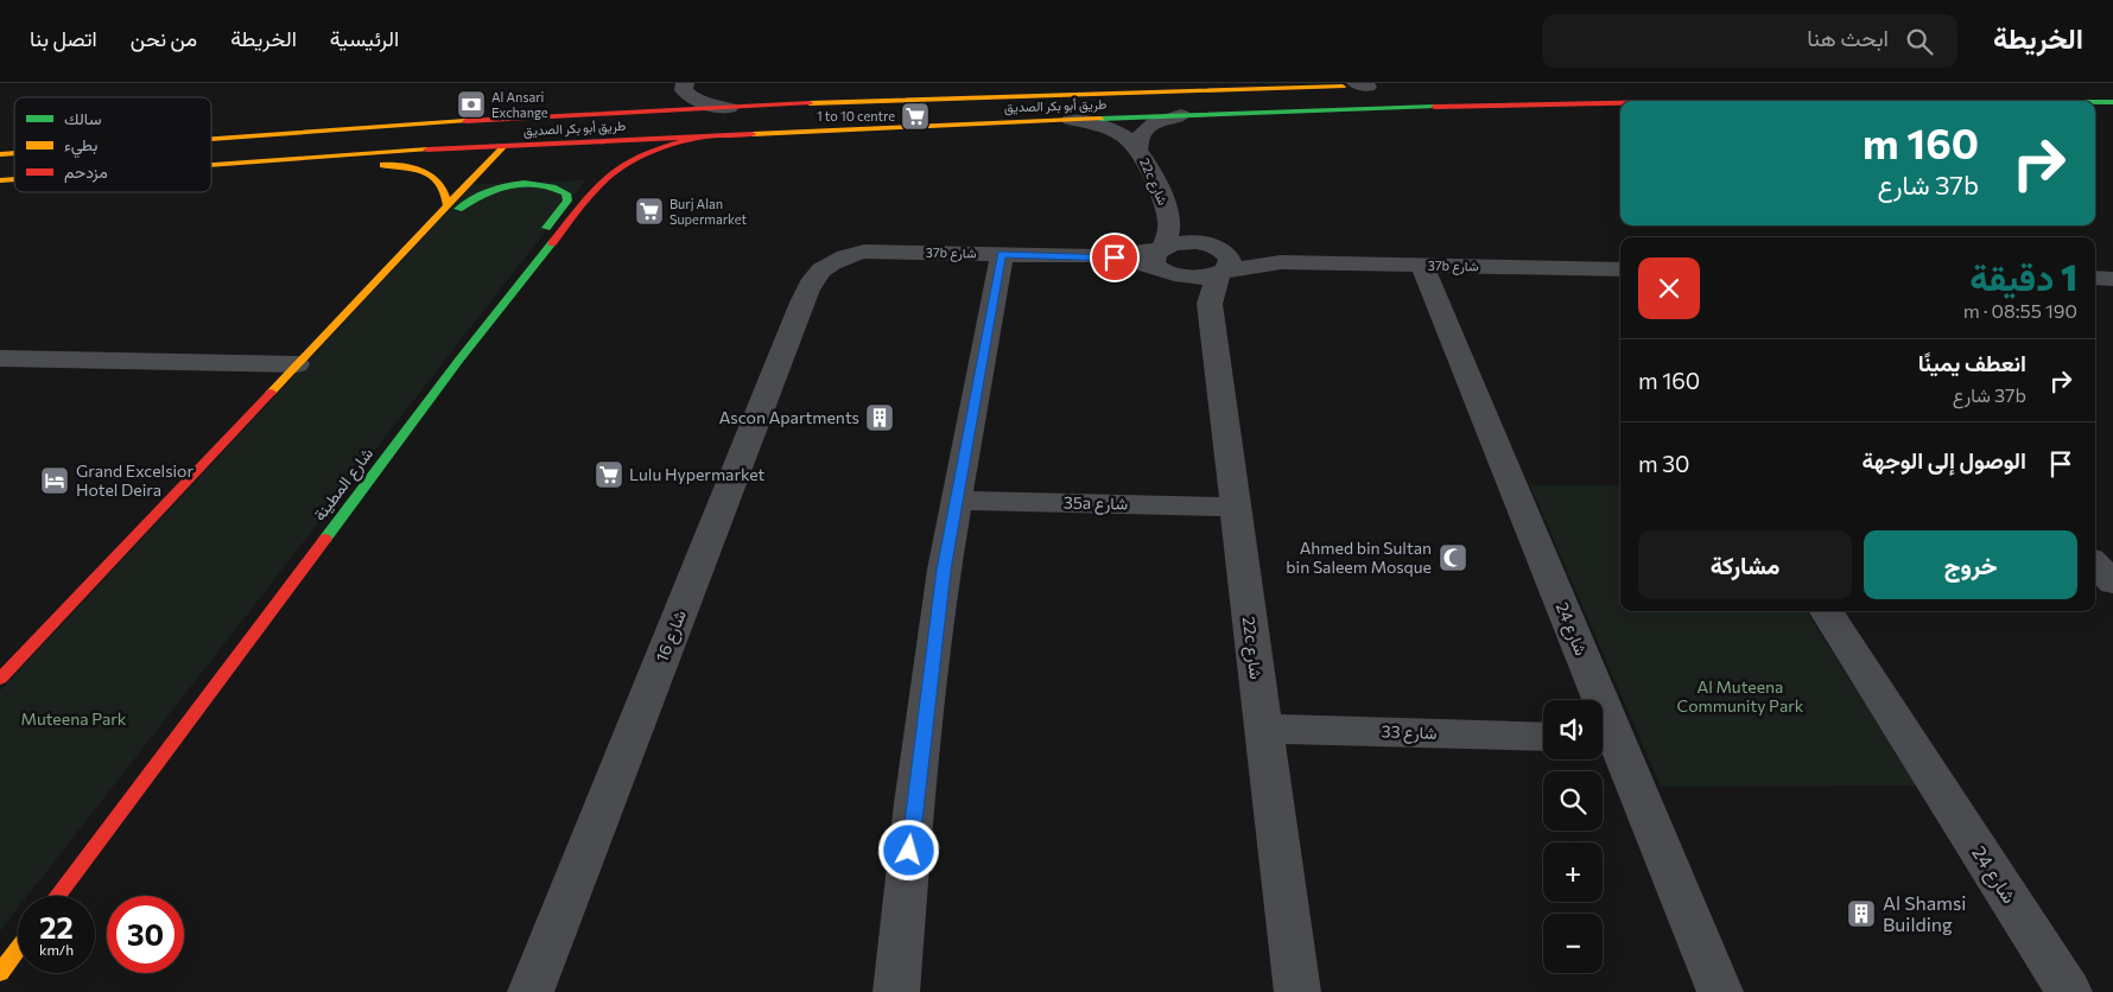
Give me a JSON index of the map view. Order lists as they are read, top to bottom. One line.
{"streets":{"main road":["طريق أبو بكر الصديق","شارع المطينة"],"street":["22c شارع","37b شارع","35a شارع","شارع 24","شارع 16","شارع 33"]},"crossings":[["طريق أبو بكر الصديق","22c شارع"],["طريق أبو بكر الصديق","شارع المطينة"],["22c شارع","37b شارع"],["22c شارع","35a شارع"],["22c شارع","شارع 33"],["37b شارع","شارع 24"],["37b شارع","شارع 16"]],"parks":["Al Muteena Community Park","Muteena Park"],"places":{"bank":["Al Ansari Exchange"],"supermarket":["1 to 10 centre","Burj Alan Supermarket","Lulu Hypermarket"],"building":["Ascon Apartments","Al Shamsi Building"],"hotel":["Grand Excelsior Hotel Deira"],"mosque":["Ahmed bin Sultan bin Saleem Mosque"]},"legend":["سالك","بطيء","مزدحم"],"page":{"header":"الخريطة","search":"ابحث هنا","nav":["الرئيسية","الخريطة","من نحن","اتصل بنا"],"turn":["160 m","37b شارع"],"heading":["1 دقيقة","190 m · 08:55"],"list":[{"name":"انعطف يمينًا","note":"37b شارع","value":"160 m"},{"name":"الوصول إلى الوجهة","value":"30 m"}],"buttons":["خروج","مشاركة"],"map_buttons":["+","−"],"speed":"22 km/h","limit":"30"}}
